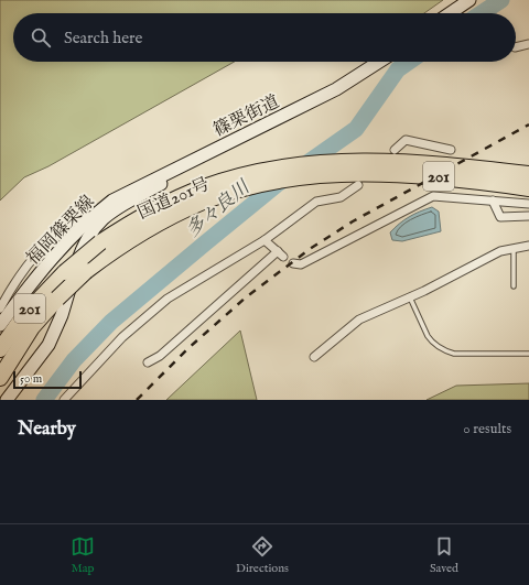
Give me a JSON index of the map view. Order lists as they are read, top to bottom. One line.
{"streets":{"highway":["201","国道201号"],"main road":["篠栗街道","福岡篠栗線"]},"crossings":[["篠栗街道","福岡篠栗線"]],"water":["多々良川"],"scale_bar":"50 m","page":{"search":"Search here","scale":"50 m","heading":["Nearby","0 results"],"nav":["Map","Directions","Saved"]}}
